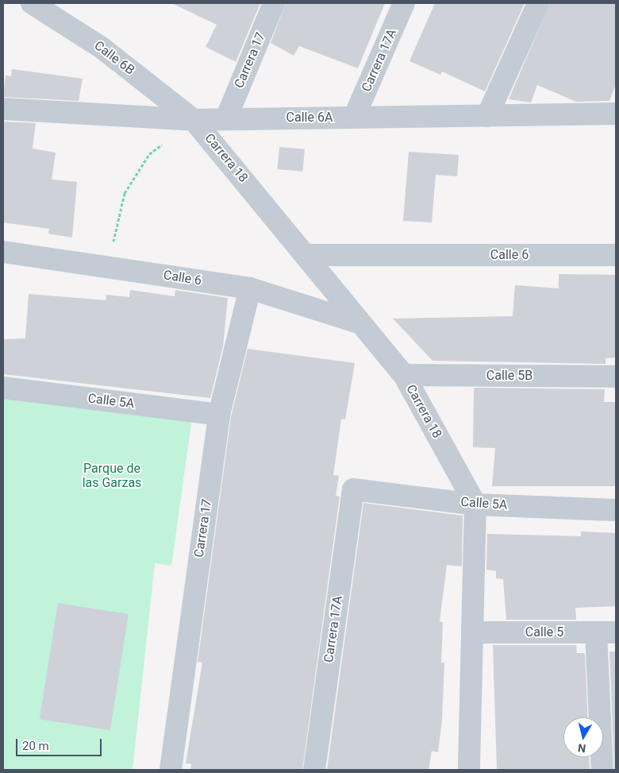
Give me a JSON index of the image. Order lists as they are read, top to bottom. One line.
{"streets":{"street":["Calle 6B","Carrera 17","Carrera 17A","Calle 6A","Carrera 18","Calle 6","Calle 5B","Calle 5A","Calle 5"]},"crossings":[["Calle 6B","Calle 6A"],["Calle 6B","Carrera 18"],["Carrera 17","Calle 6A"],["Carrera 17","Calle 6"],["Carrera 17","Calle 5A"],["Carrera 17A","Calle 6A"],["Carrera 17A","Calle 5A"],["Calle 6A","Carrera 18"],["Carrera 18","Calle 6"],["Carrera 18","Calle 5B"],["Carrera 18","Calle 5A"],["Carrera 18","Calle 5"]],"parks":["Parque de las Garzas"],"scale_bar":"20 m","north":"bottom"}
